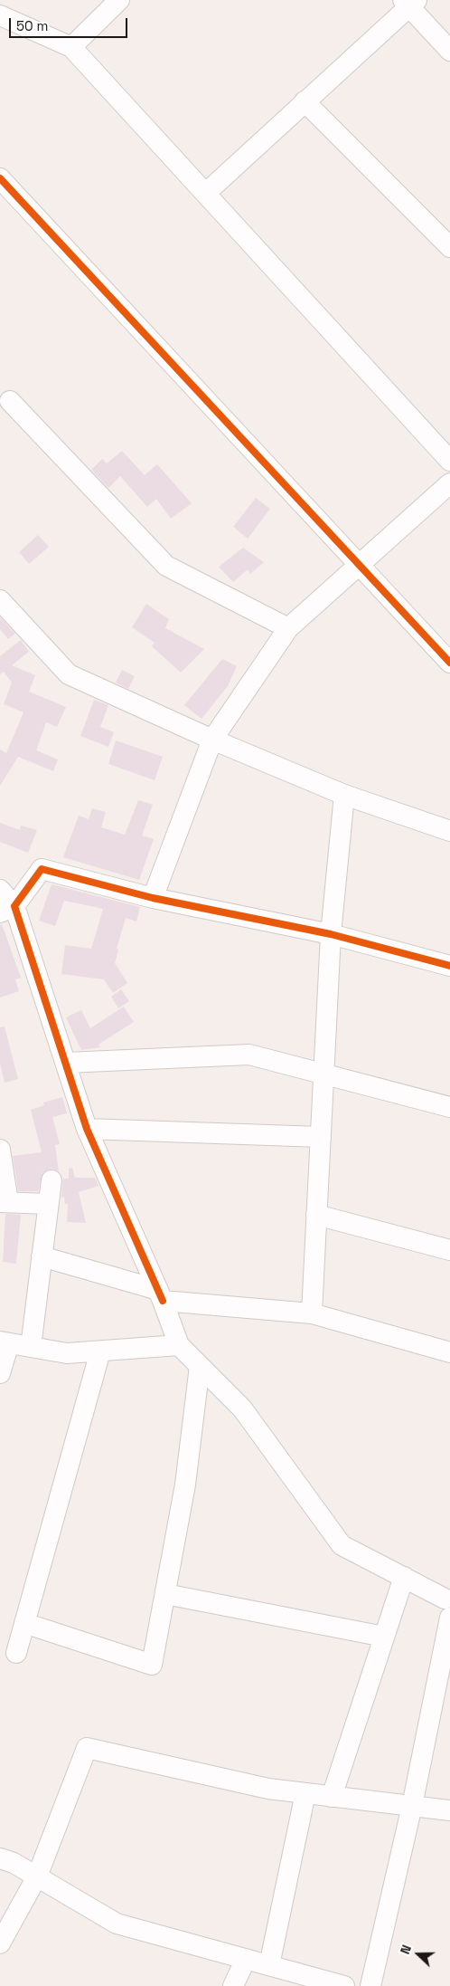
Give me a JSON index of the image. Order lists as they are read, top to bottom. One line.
{"scale_bar":"50 m","north":"left"}
